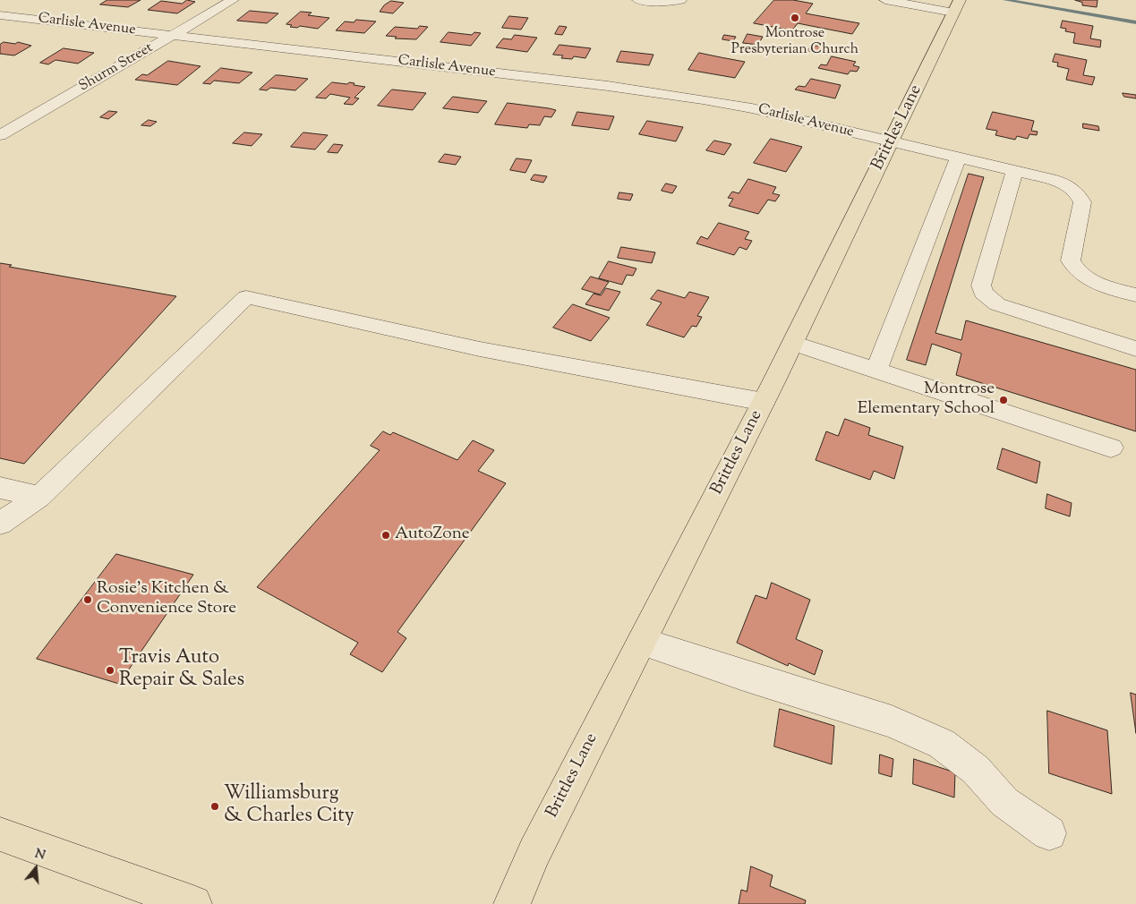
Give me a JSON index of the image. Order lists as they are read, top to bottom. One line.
{"streets":{"main road":["Brittles Lane"],"street":["Carlisle Avenue","Shurm Street"]},"crossings":[["Carlisle Avenue","Shurm Street"],["Carlisle Avenue","Brittles Lane"]],"places":["Montrose Presbyterian Church","Montrose Elementary School","AutoZone","Rosie's Kitchen & Convenience Store","Travis Auto Repair & Sales","Williamsburg & Charles City"],"north":"top"}
